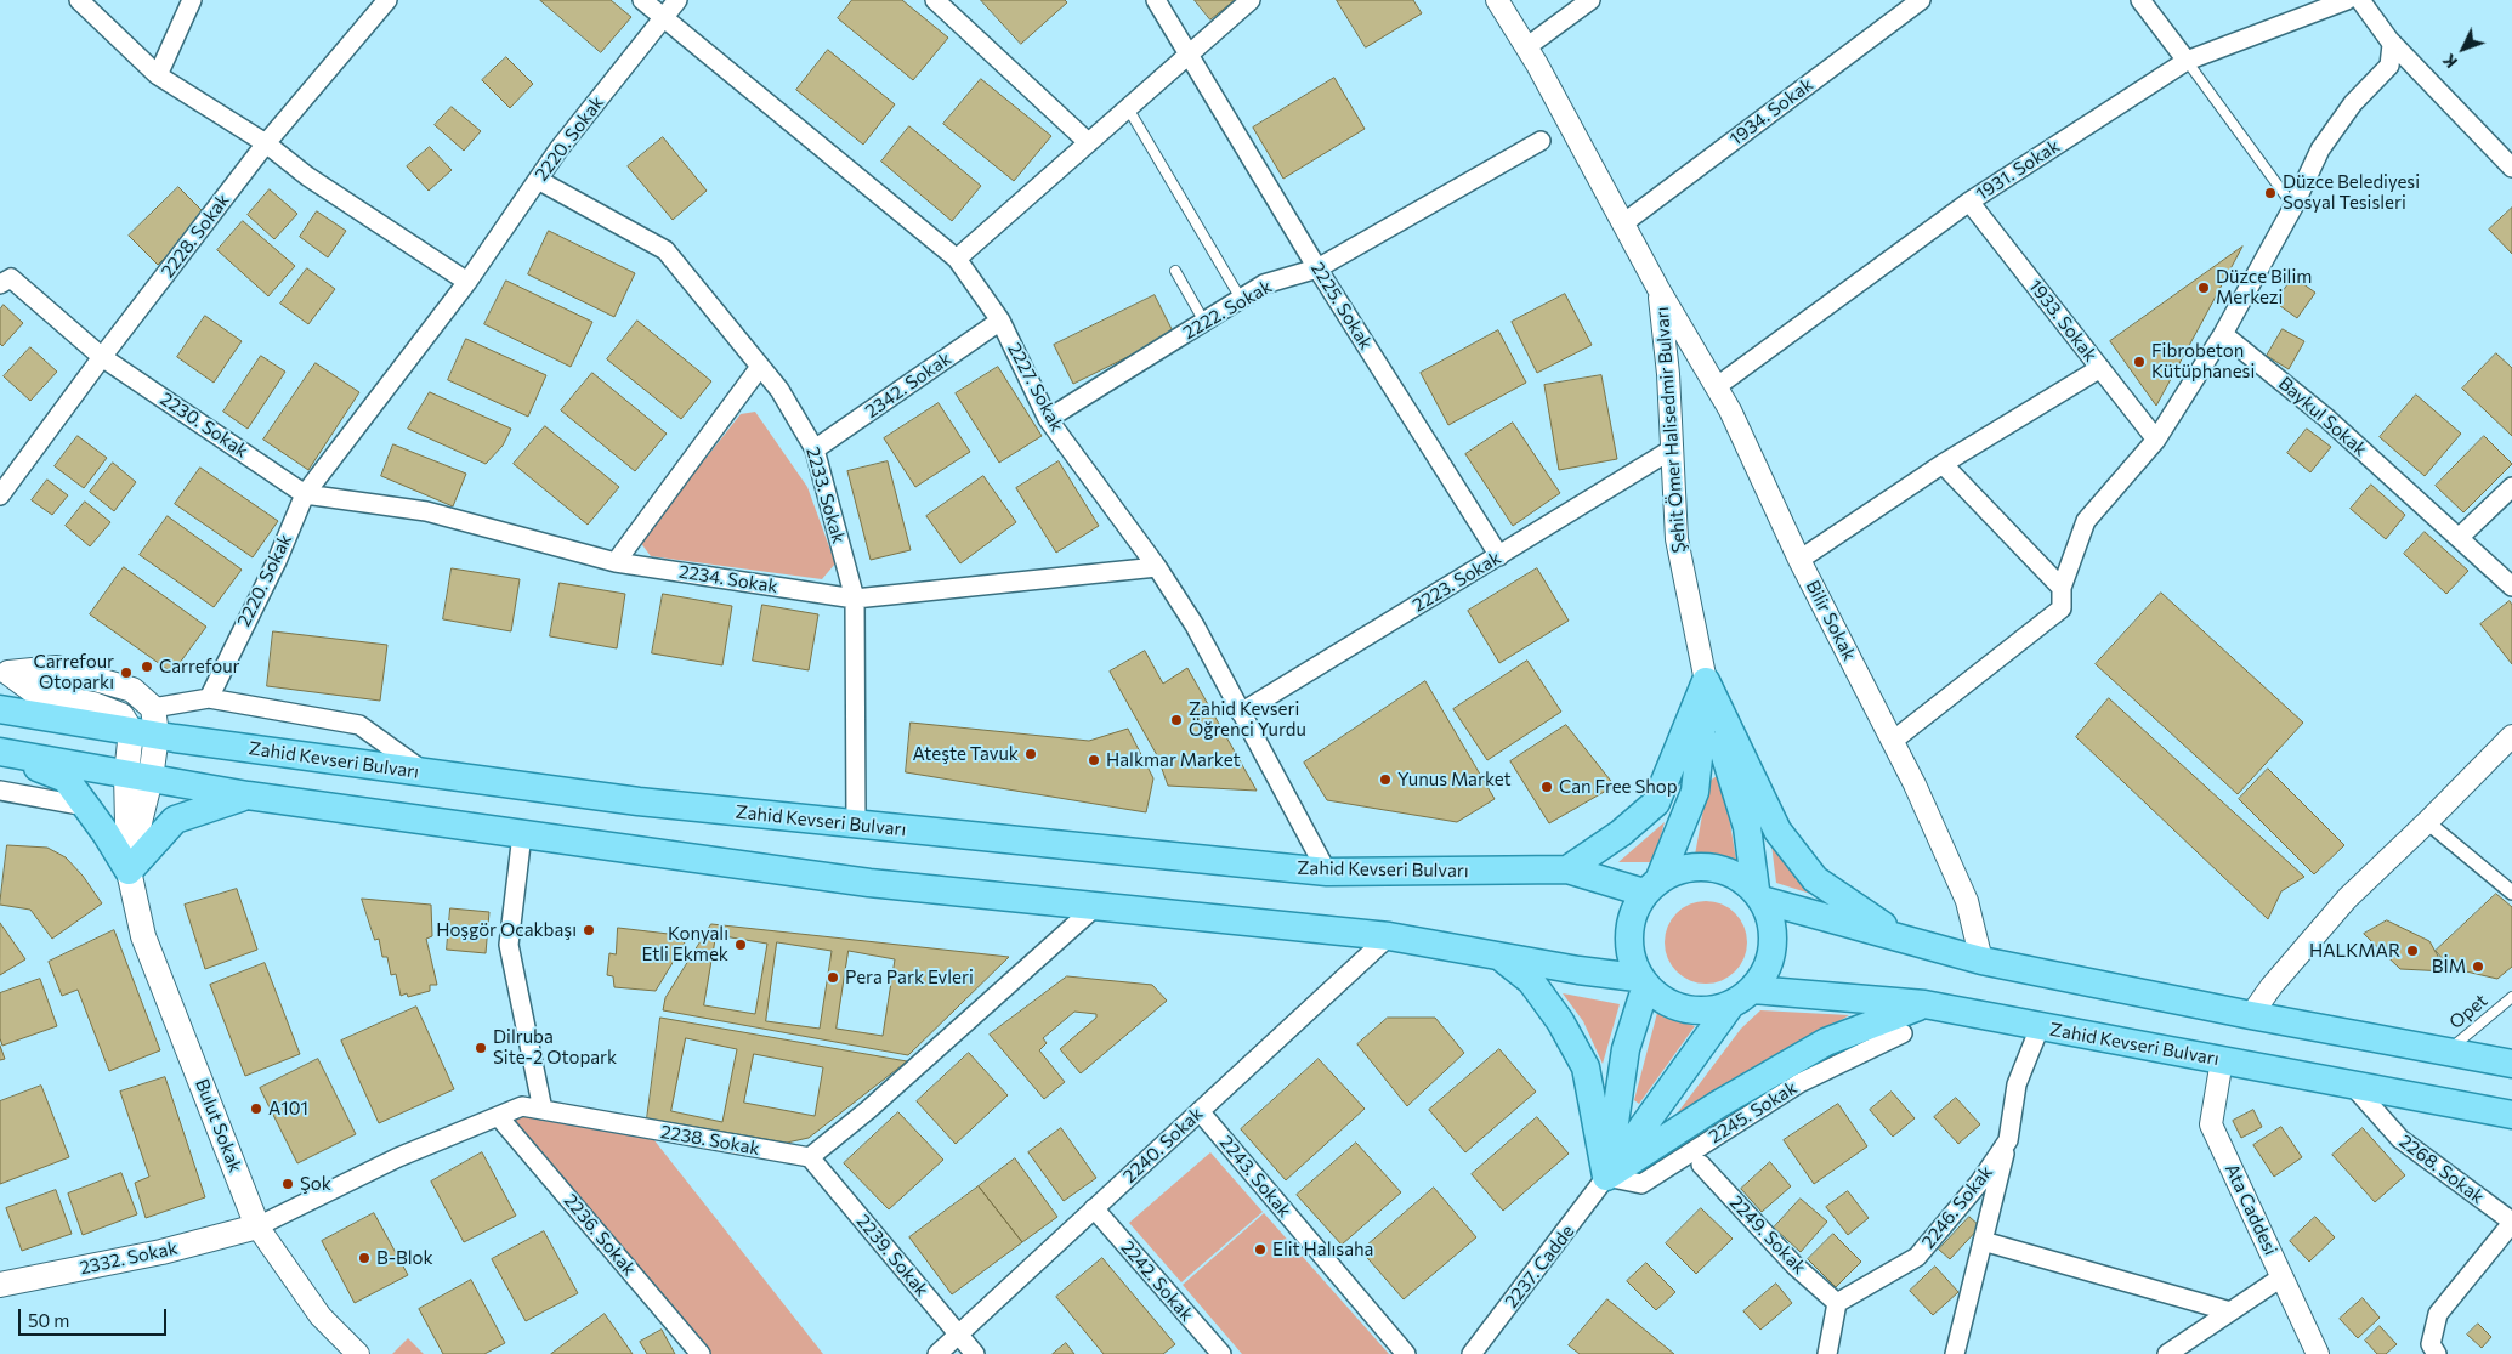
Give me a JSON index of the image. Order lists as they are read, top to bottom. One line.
{"streets":{"main road":["Zahid Kevseri Bulvarı","Bulut Sokak","2332. Sokak"],"street":["1934. Sokak","2220. Sokak","1931. Sokak","2228. Sokak","2225. Sokak","2222. Sokak","1933. Sokak","2342. Sokak","2227. Sokak","Baykul Sokak","2230. Sokak","Şehit Ömer Halisedmir Bulvarı","2233. Sokak","2234. Sokak","2223. Sokak","Bilir Sokak","2245. Sokak","2238. Sokak","2240. Sokak","2268. Sokak","2243. Sokak","2246. Sokak","Ata Caddesi","2236. Sokak","2249. Sokak","2239. Sokak","2237. Cadde","2242. Sokak"],"lane":["Opet"]},"crossings":[["1934. Sokak","Şehit Ömer Halisedmir Bulvarı"],["2220. Sokak","2227. Sokak"],["2220. Sokak","2230. Sokak"],["2220. Sokak","2233. Sokak"],["2220. Sokak","2234. Sokak"],["1931. Sokak","1933. Sokak"],["1931. Sokak","Bilir Sokak"],["2228. Sokak","2230. Sokak"],["2225. Sokak","2222. Sokak"],["2225. Sokak","2223. Sokak"],["2222. Sokak","2227. Sokak"],["2342. Sokak","2227. Sokak"],["2342. Sokak","2233. Sokak"],["2227. Sokak","2234. Sokak"],["2227. Sokak","2223. Sokak"],["2227. Sokak","Zahid Kevseri Bulvarı"],["2230. Sokak","2234. Sokak"],["Şehit Ömer Halisedmir Bulvarı","2223. Sokak"],["Şehit Ömer Halisedmir Bulvarı","Bilir Sokak"],["2233. Sokak","2234. Sokak"],["2233. Sokak","Zahid Kevseri Bulvarı"],["Zahid Kevseri Bulvarı","2268. Sokak"],["Zahid Kevseri Bulvarı","2246. Sokak"],["Zahid Kevseri Bulvarı","Ata Caddesi"],["2245. Sokak","2237. Cadde"],["Bulut Sokak","2238. Sokak"],["Bulut Sokak","2332. Sokak"],["2238. Sokak","2236. Sokak"],["2238. Sokak","2239. Sokak"],["2238. Sokak","2332. Sokak"],["2240. Sokak","2243. Sokak"],["2240. Sokak","2239. Sokak"],["2240. Sokak","2242. Sokak"],["2246. Sokak","2249. Sokak"]],"places":["Düzce Belediyesi Sosyal Tesisleri","Düzce Bilim Merkezi","Fibrobeton Kütüphanesi","Carrefour","Carrefour Otoparkı","Zahid Kevseri Öğrenci Yurdu","Ateşte Tavuk","Halkmar Market","Yunus Market","Can Free Shop","Hoşgör Ocakbaşı","Konyalı Etli Ekmek","HALKMAR","BİM","Pera Park Evleri","Dilruba Site-2 Otopark","A101","Şok","Elit Halısaha","B-Blok"],"scale_bar":"50 m","north":"bottom left"}
